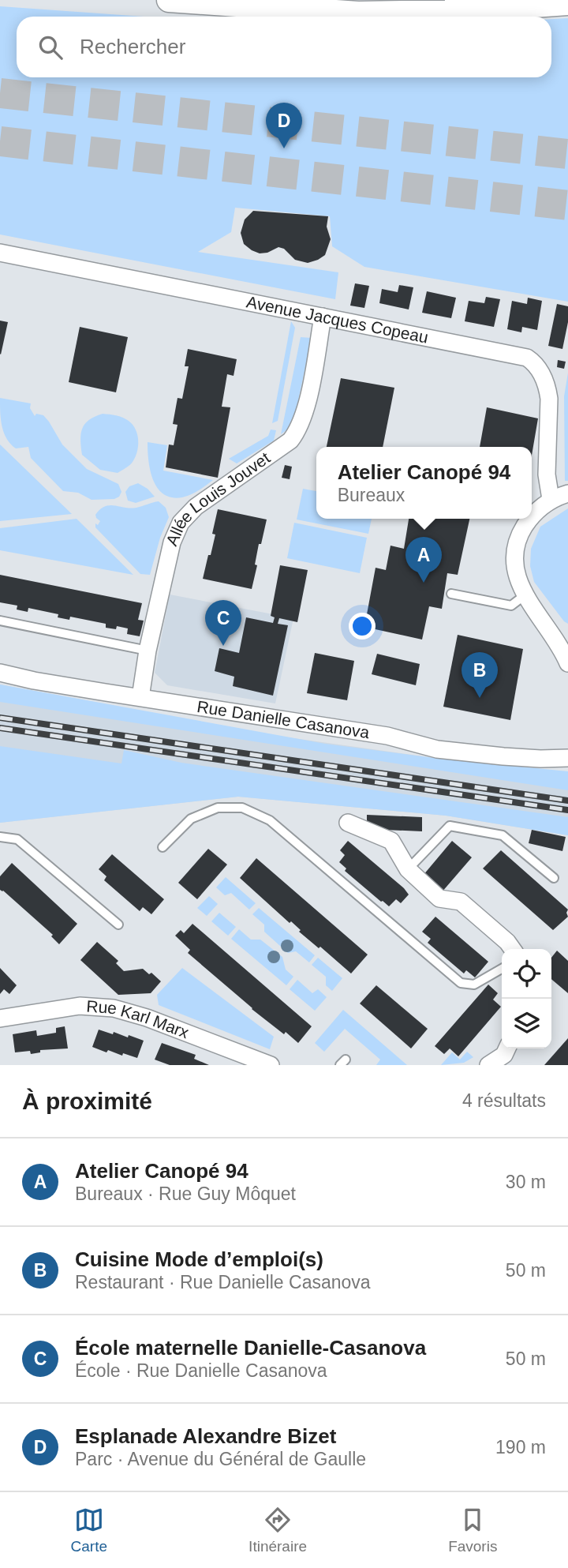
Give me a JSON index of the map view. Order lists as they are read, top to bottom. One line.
{"streets":{"street":["Avenue Jacques Copeau","Allée Louis Jouvet","Rue Danielle Casanova","Rue Karl Marx"]},"crossings":[["Avenue Jacques Copeau","Allée Louis Jouvet"],["Allée Louis Jouvet","Rue Danielle Casanova"]],"page":{"search":"Rechercher","pins":["D","A","C","B"],"popup":["Atelier Canopé 94","Bureaux"],"heading":["À proximité","4 résultats"],"list":[{"mark":"A","name":"Atelier Canopé 94","note":"Bureaux · Rue Guy Môquet","value":"30 m"},{"mark":"B","name":"Cuisine Mode d’emploi(s)","note":"Restaurant · Rue Danielle Casanova","value":"50 m"},{"mark":"C","name":"École maternelle Danielle-Casanova","note":"École · Rue Danielle Casanova","value":"50 m"},{"mark":"D","name":"Esplanade Alexandre Bizet","note":"Parc · Avenue du Général de Gaulle","value":"190 m"}],"nav":["Carte","Itinéraire","Favoris"]}}
